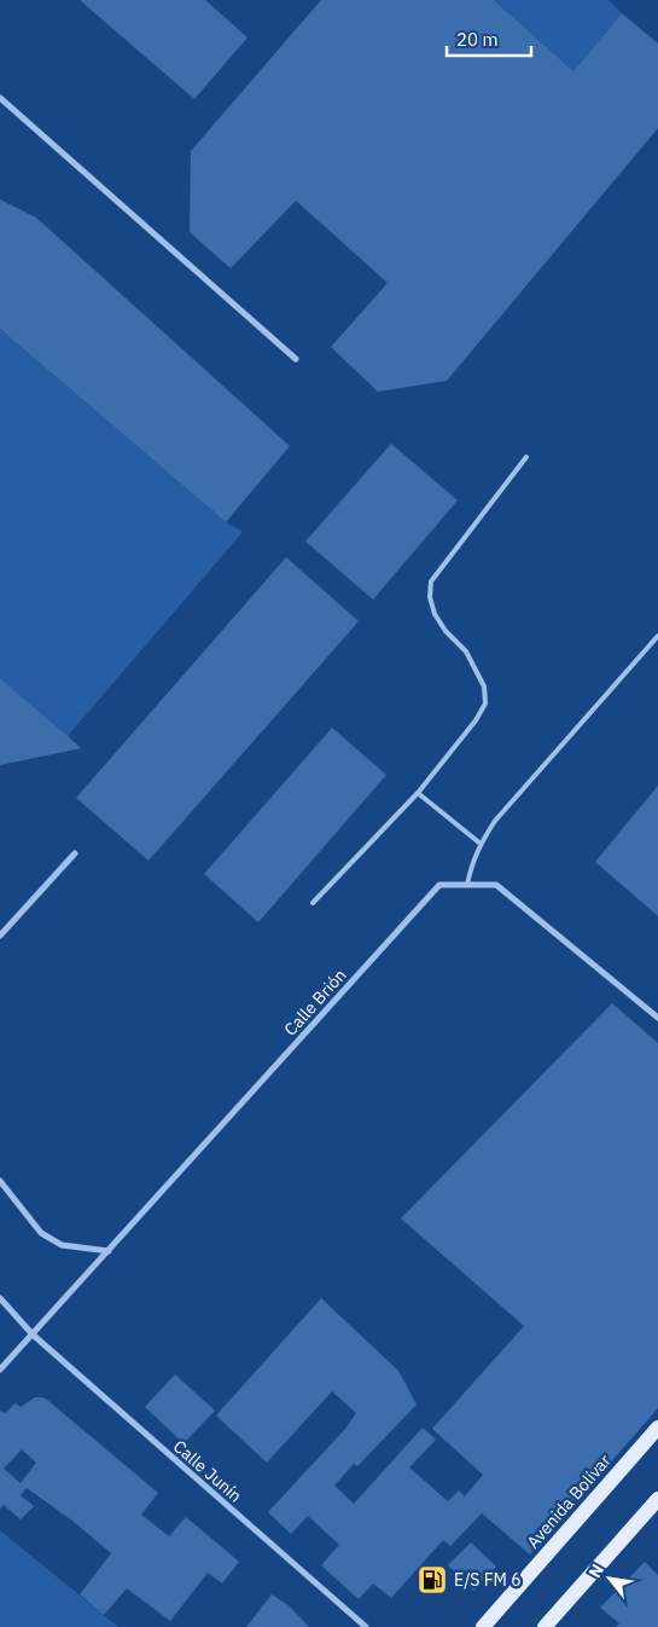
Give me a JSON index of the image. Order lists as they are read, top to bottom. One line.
{"streets":{"main road":["Avenida Bolívar"],"street":["Calle Brión","Calle Junín"]},"crossings":[["Calle Brión","Calle Junín"]],"places":{"fuel station":["E/S FM 6"]},"scale_bar":"20 m","north":"top left"}
